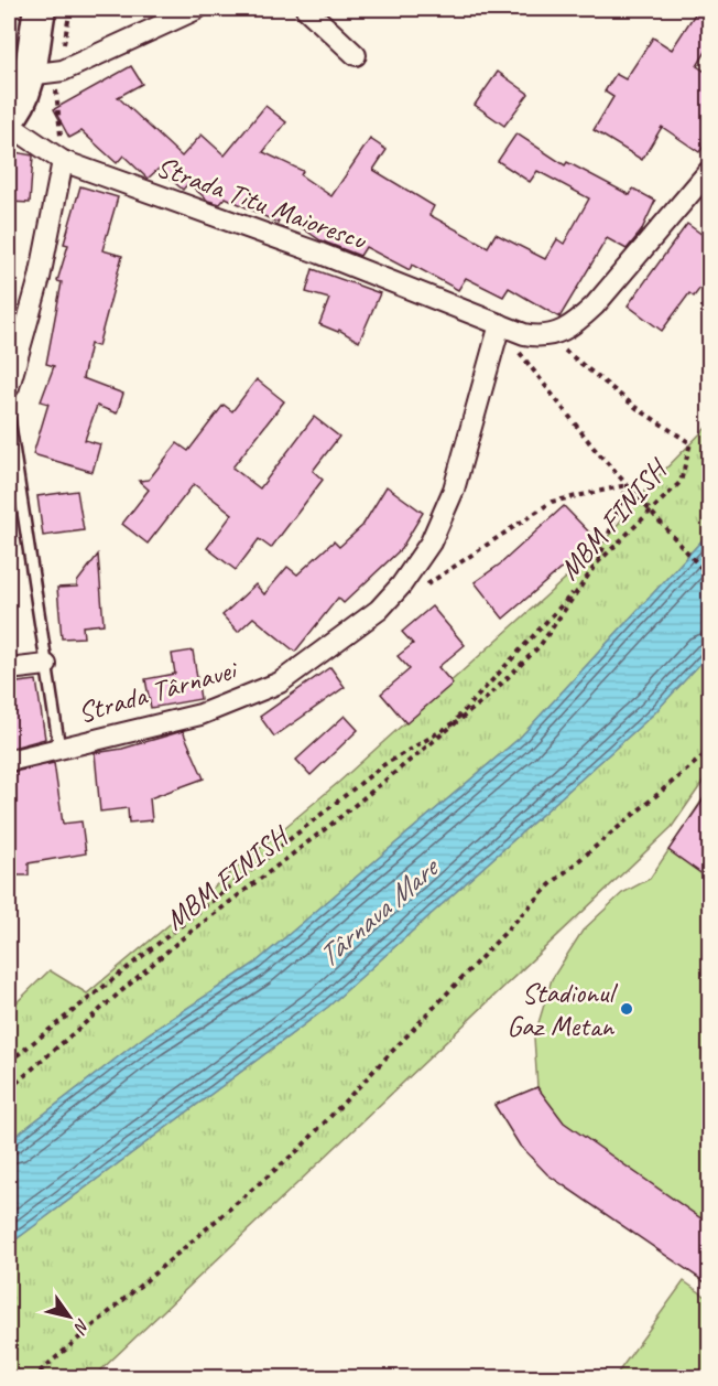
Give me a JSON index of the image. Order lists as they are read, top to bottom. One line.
{"streets":{"street":["Strada Titu Maiorescu","Strada Târnavei"],"path":["MBM FINISH"]},"crossings":[["Strada Titu Maiorescu","Strada Târnavei"]],"water":["Târnava Mare"],"places":["Stadionul Gaz Metan"],"north":"bottom right"}
